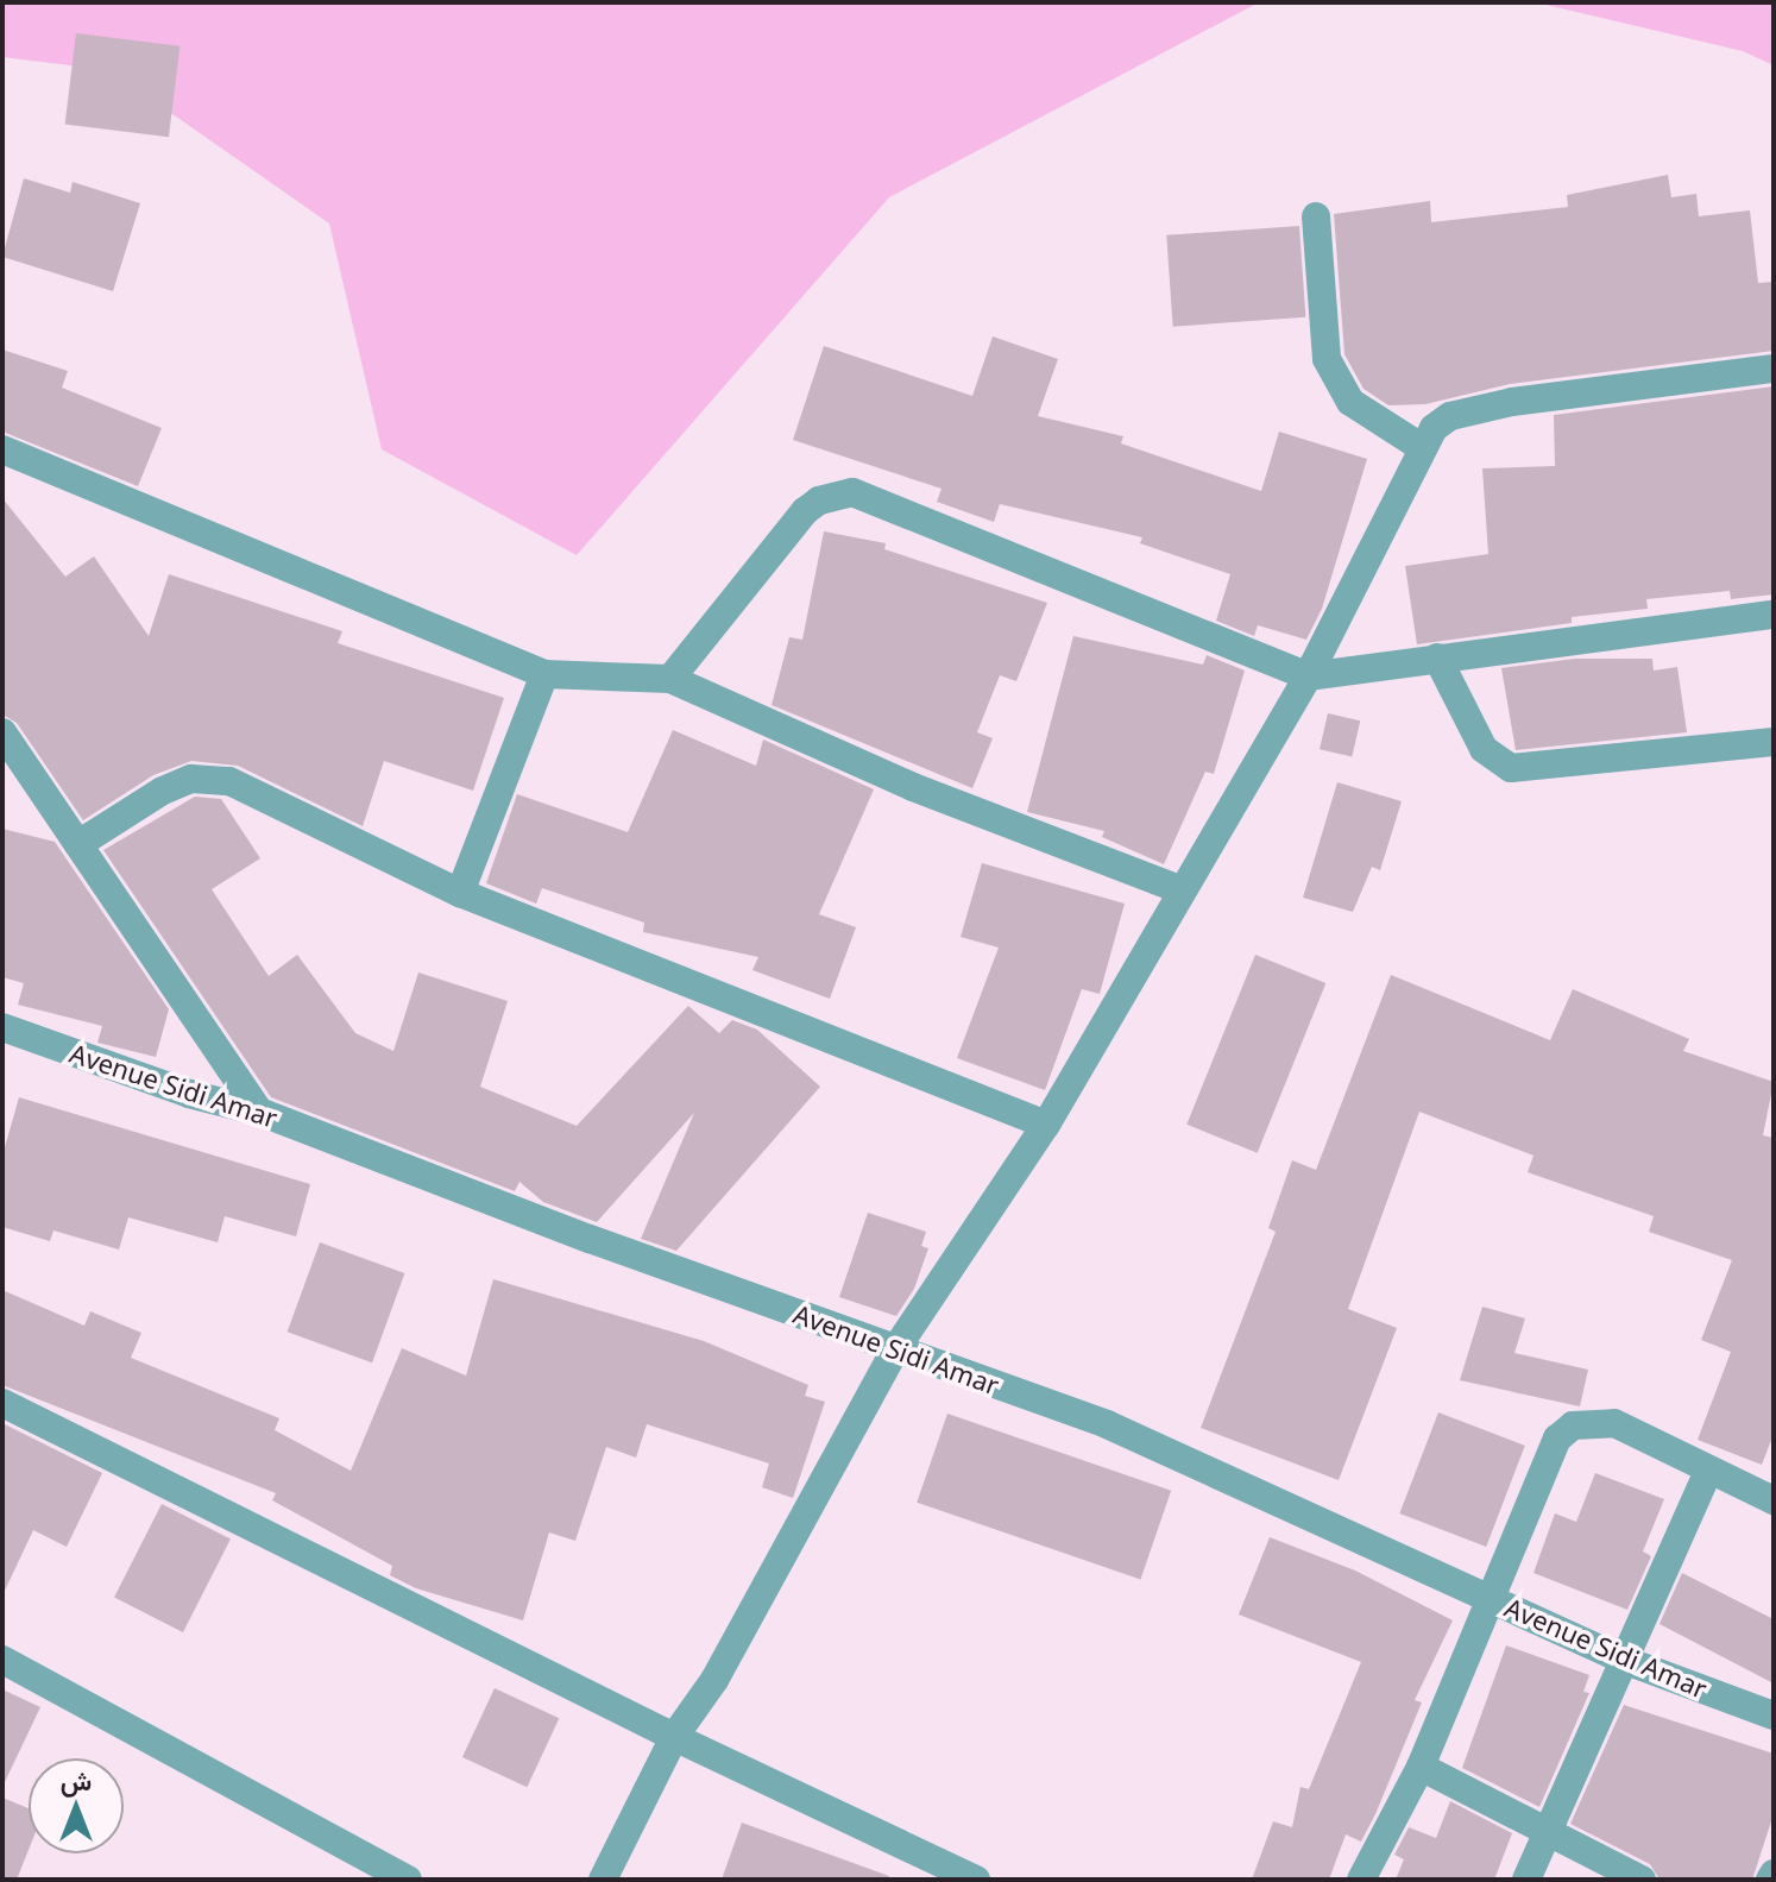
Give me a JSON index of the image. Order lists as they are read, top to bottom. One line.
{"streets":{"street":["Avenue Sidi Amar"]},"north":"top"}
